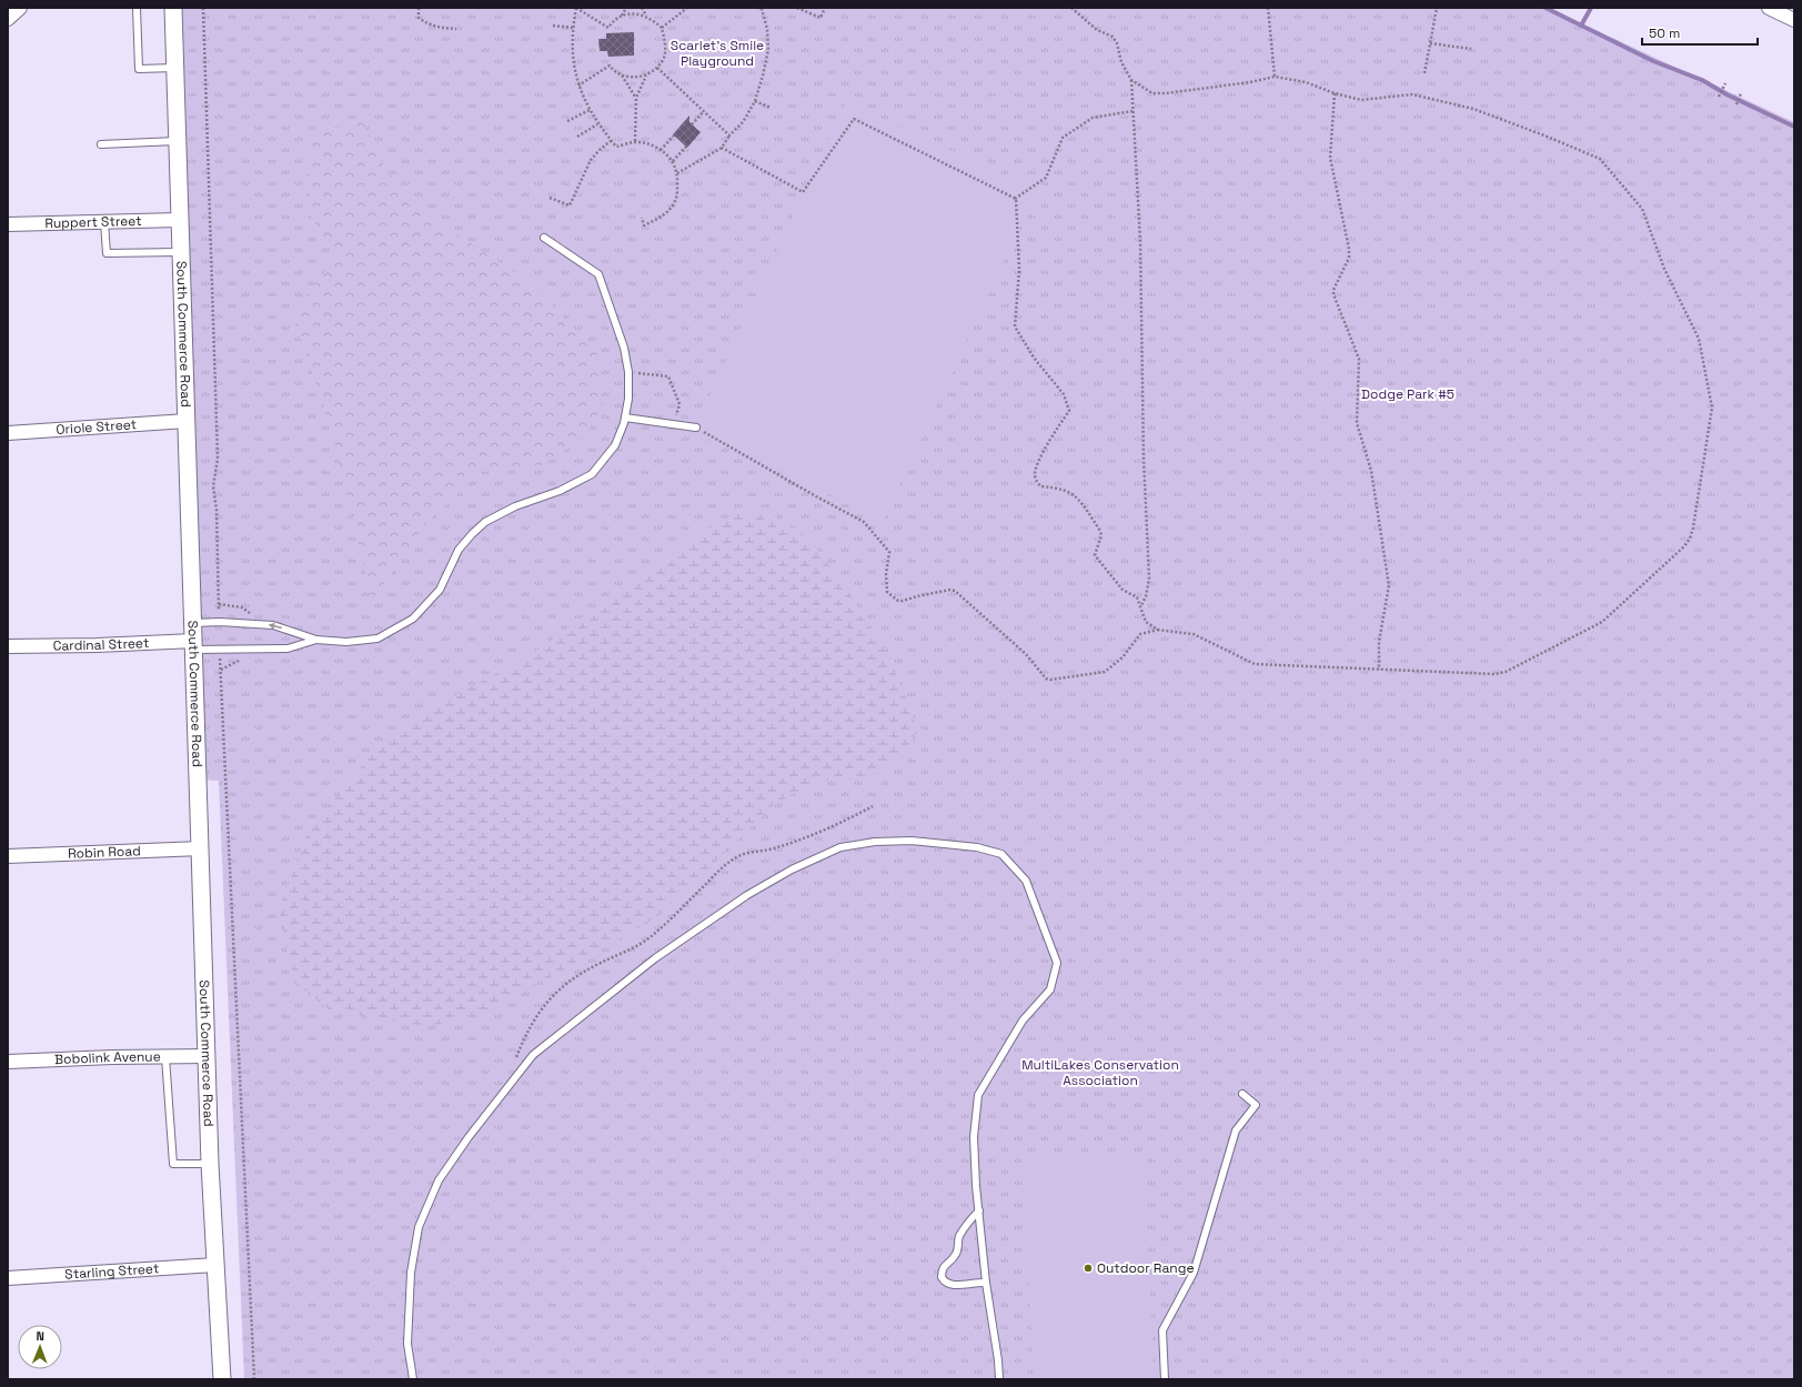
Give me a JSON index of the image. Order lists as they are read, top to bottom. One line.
{"streets":{"street":["Ruppert Street","South Commerce Road","Oriole Street","Cardinal Street","Robin Road","Bobolink Avenue","Starling Street"]},"crossings":[["Ruppert Street","South Commerce Road"],["South Commerce Road","Oriole Street"],["South Commerce Road","Cardinal Street"],["South Commerce Road","Robin Road"],["South Commerce Road","Bobolink Avenue"],["South Commerce Road","Starling Street"]],"parks":["Scarlet's Smile Playground","Dodge Park #5","MultiLakes Conservation Association"],"places":["Outdoor Range"],"scale_bar":"50 m","north":"top"}
